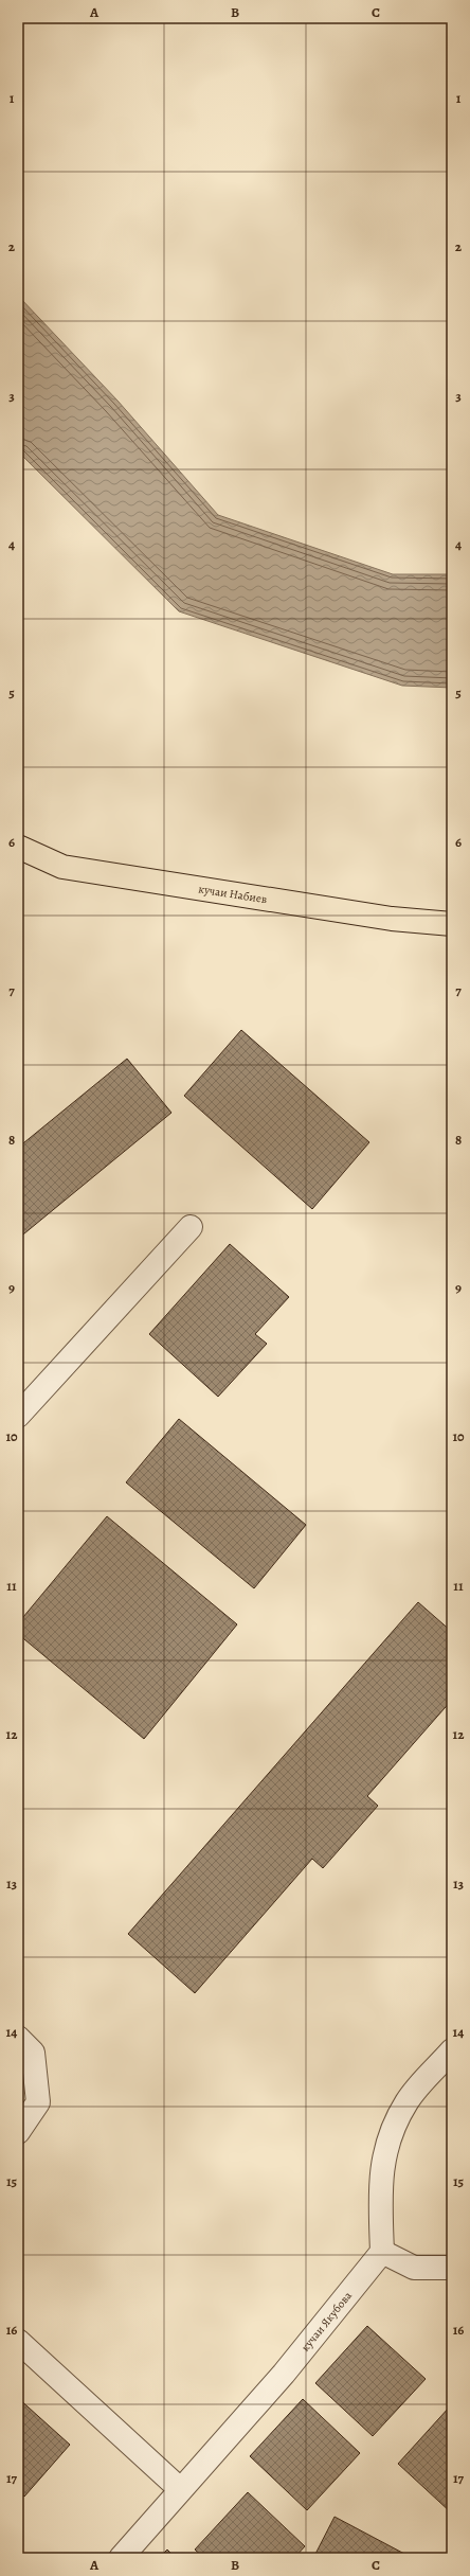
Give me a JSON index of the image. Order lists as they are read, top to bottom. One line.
{"streets":{"main road":["кучаи Набиев"],"street":["кучаи Якубова"]},"grid":{"columns":["A","B","C"],"rows":["1","2","3","4","5","6","7","8","9","10","11","12","13","14","15","16","17"]}}
